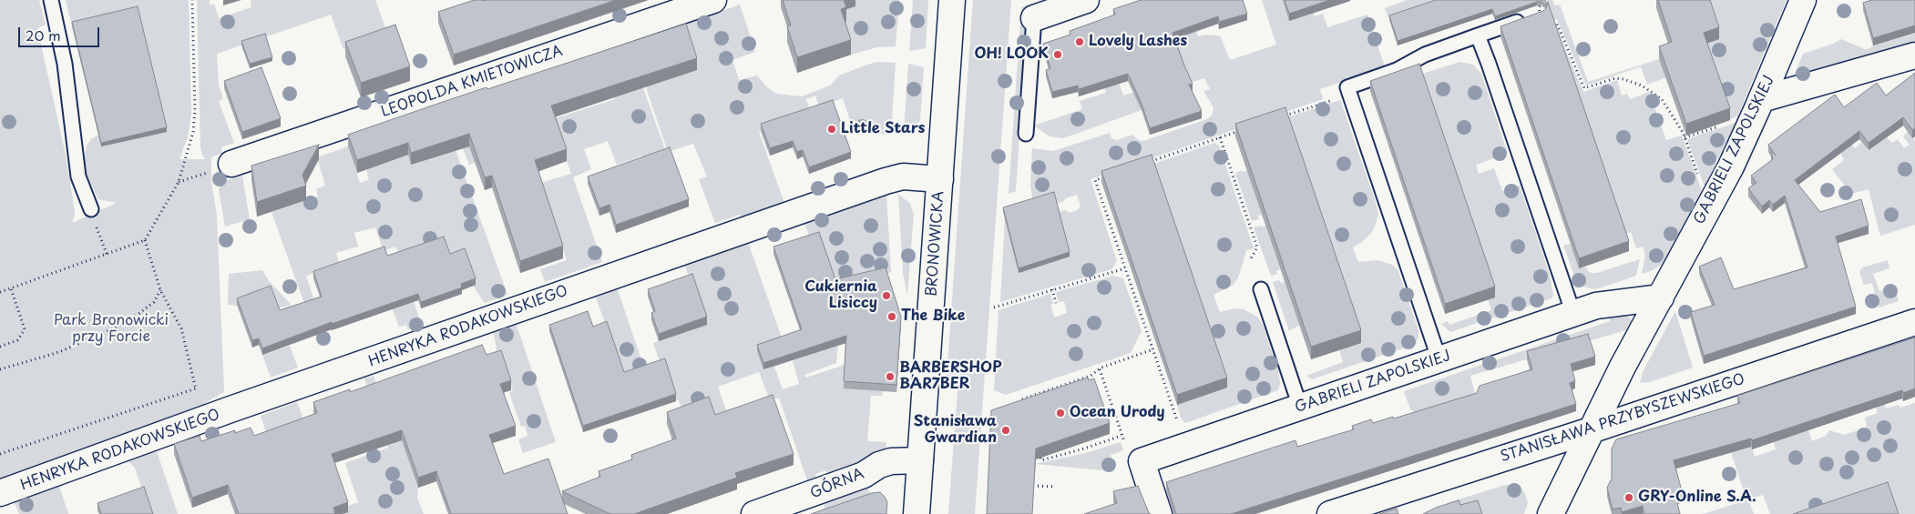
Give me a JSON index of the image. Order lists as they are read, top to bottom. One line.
{"streets":{"street":["LEOPOLDA KMIETOWICZA","GABRIELI ZAPOLSKIEJ","BRONOWICKA","HENRYKA RODAKOWSKIEGO","STANISŁAWA PRZYBYSZEWSKIEGO","GÓRNA"]},"crossings":[["GABRIELI ZAPOLSKIEJ","STANISŁAWA PRZYBYSZEWSKIEGO"],["BRONOWICKA","HENRYKA RODAKOWSKIEGO"],["BRONOWICKA","GÓRNA"]],"parks":["Park Bronowicki przy Forcie"],"places":["Lovely Lashes","OH! LOOK","Little Stars","Cukiernia Lisiccy","The Bike","BARBERSHOP BAR7BER","Ocean Urody","Stanisława Gwardian","GRY-Online S.A."],"scale_bar":"20 m"}
